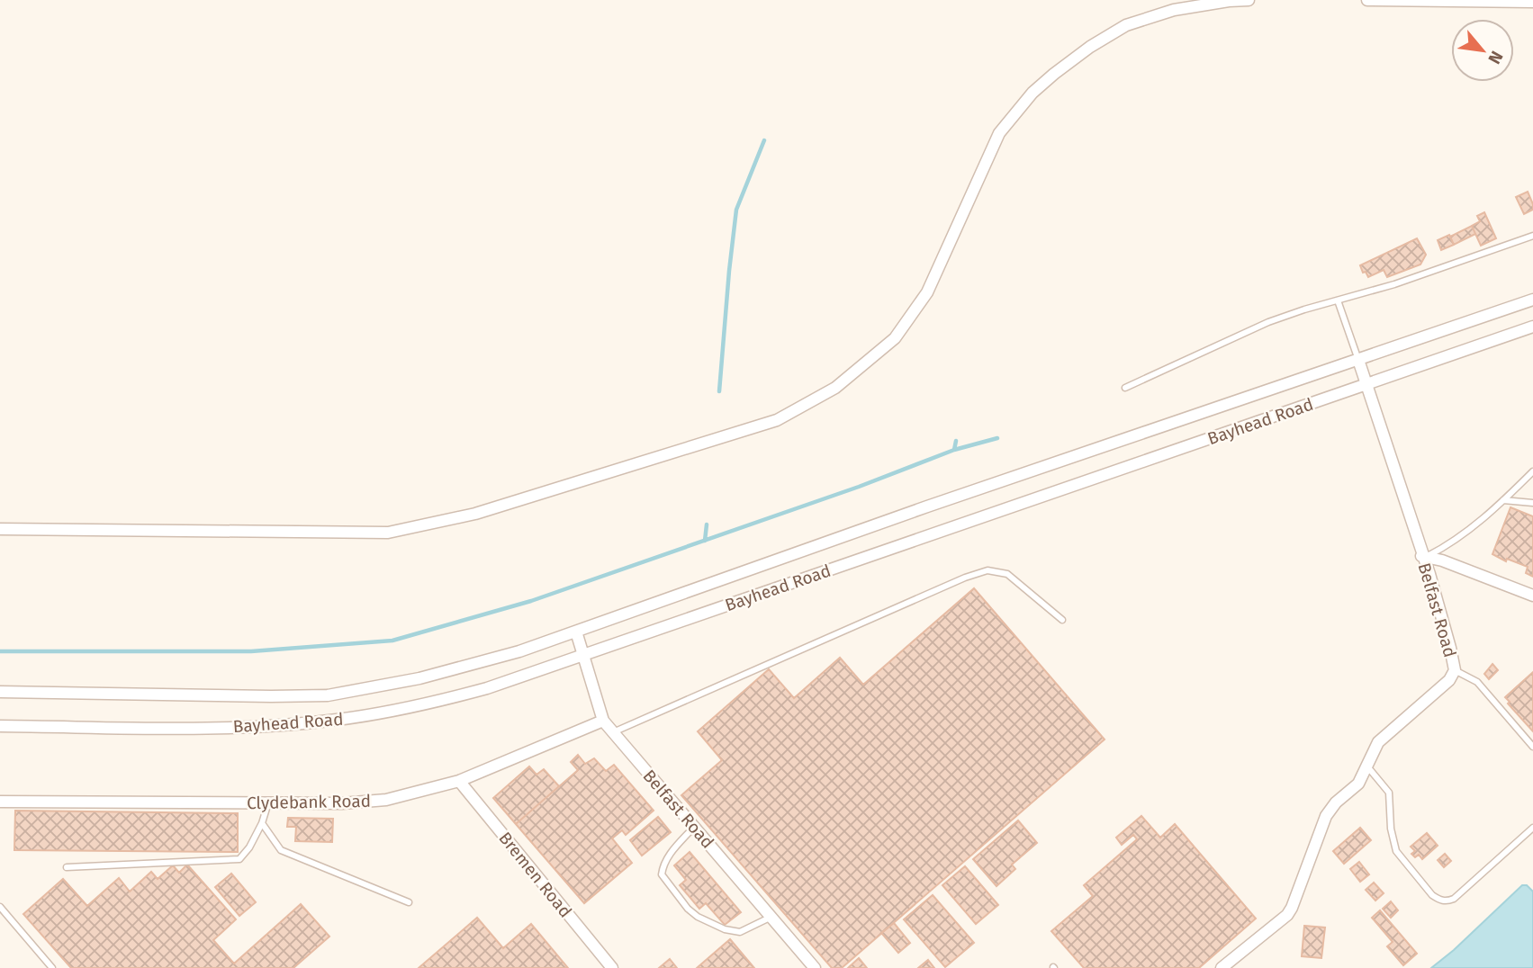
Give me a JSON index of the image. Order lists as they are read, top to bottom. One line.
{"streets":{"street":["Bayhead Road","Belfast Road","Clydebank Road","Bremen Road"]},"crossings":[["Bayhead Road","Belfast Road"],["Belfast Road","Clydebank Road"],["Clydebank Road","Bremen Road"]],"north":"bottom right"}
